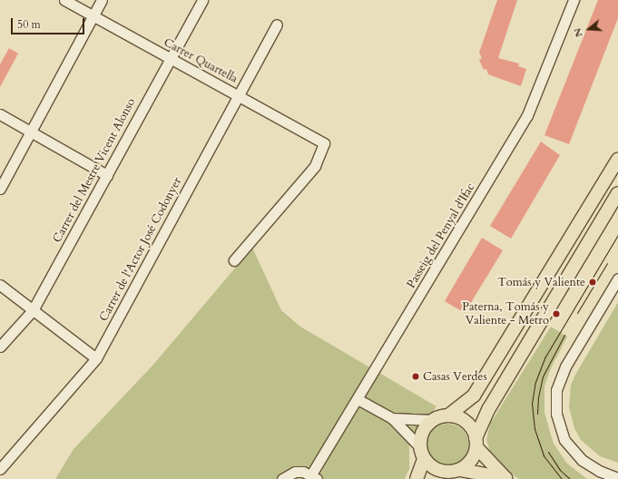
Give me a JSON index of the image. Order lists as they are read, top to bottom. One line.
{"streets":{"street":["Carrer Quartella","Carrer del Mestre Vicent Alonso","Passeig del Penyal d'Ifac","Carrer de l'Actor José Codonyer"]},"crossings":[["Carrer Quartella","Carrer del Mestre Vicent Alonso"],["Carrer Quartella","Carrer de l'Actor José Codonyer"]],"places":["Tomás y Valiente","Paterna, Tomás y Valiente - Metro","Casas Verdes"],"scale_bar":"50 m","north":"left"}
